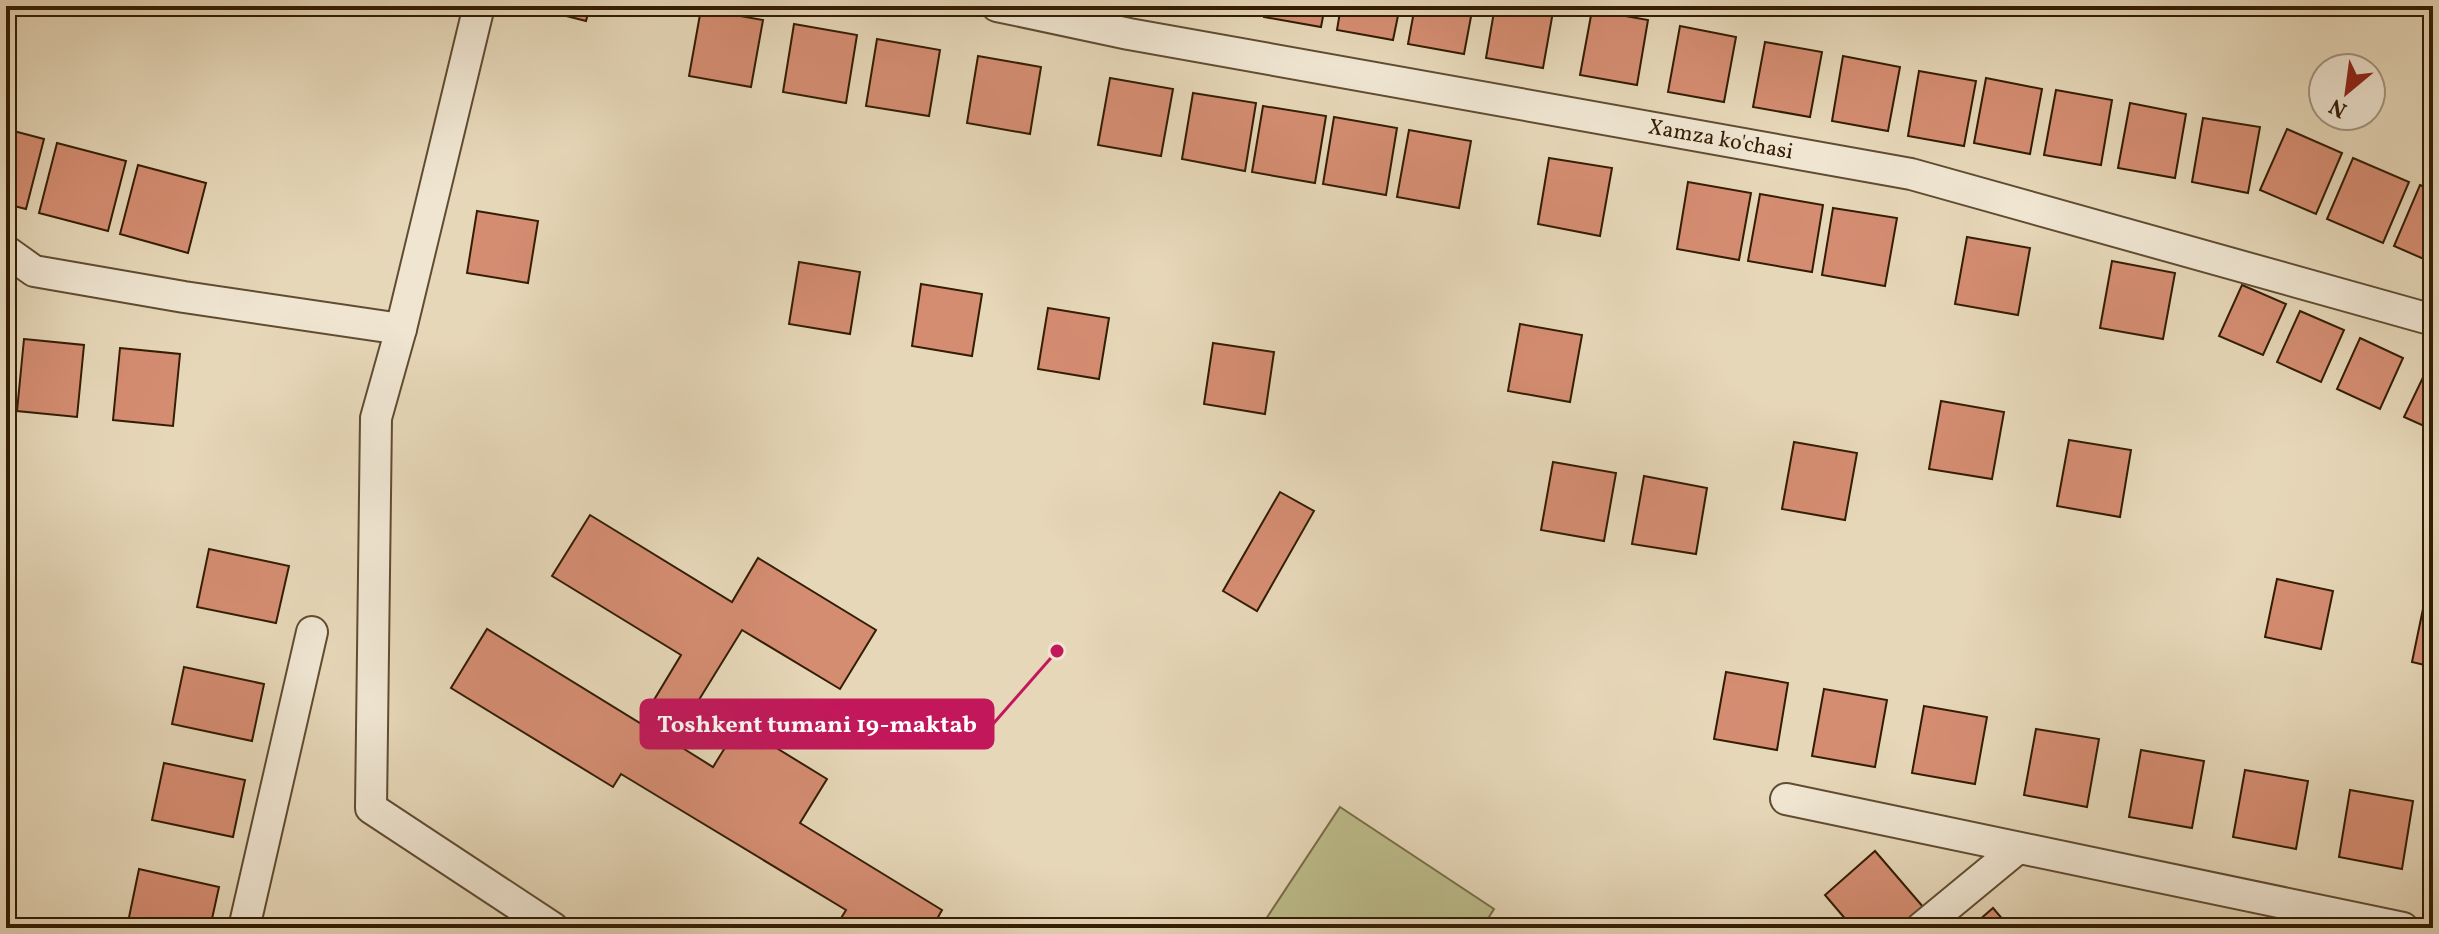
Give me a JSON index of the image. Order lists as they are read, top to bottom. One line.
{"streets":{"street":["Xamza ko'chasi"]},"places":["Toshkent tumani 19-maktab"],"north":"bottom left"}
